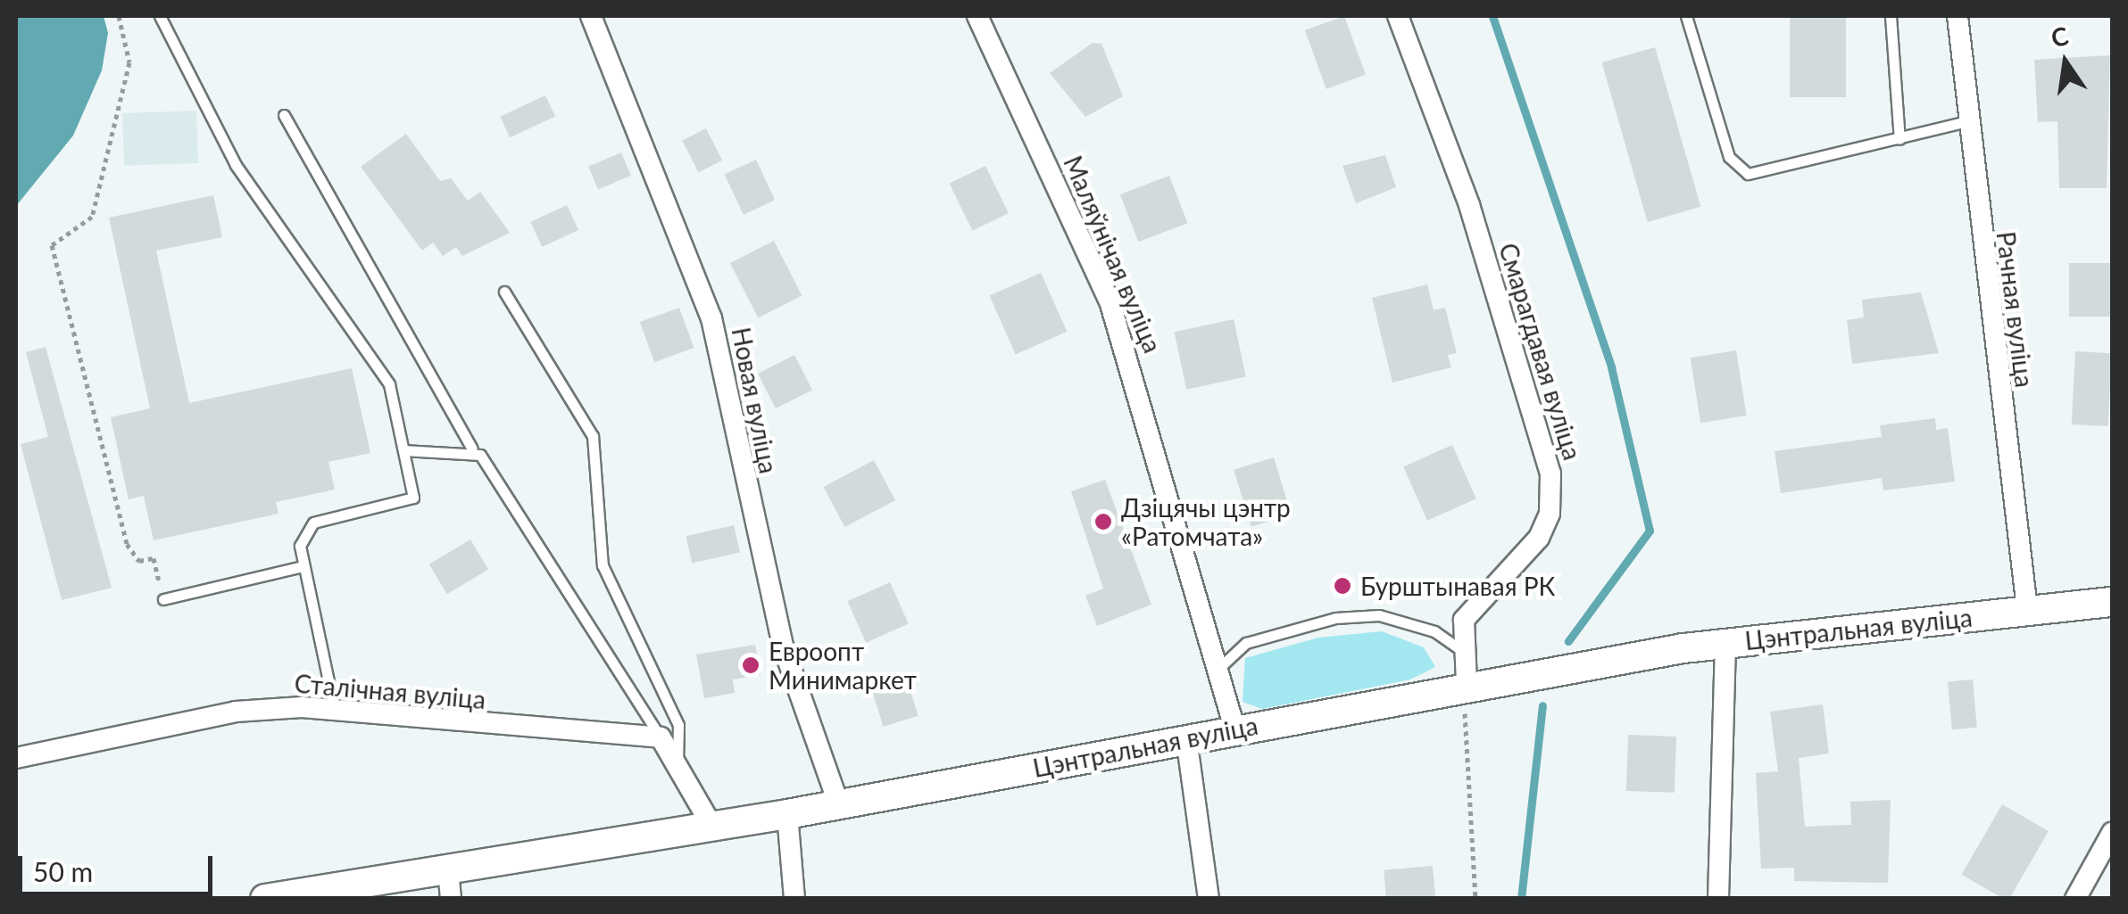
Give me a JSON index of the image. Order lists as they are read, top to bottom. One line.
{"streets":{"street":["Маляўнічая вуліца","Рачная вуліца","Смарагдавая вуліца","Новая вуліца","Цэнтральная вуліца","Сталічная вуліца"]},"crossings":[["Маляўнічая вуліца","Цэнтральная вуліца"],["Рачная вуліца","Цэнтральная вуліца"],["Смарагдавая вуліца","Цэнтральная вуліца"],["Новая вуліца","Цэнтральная вуліца"]],"places":["Дзіцячы цэнтр «Ратомчата»","Бурштынавая РК","Евроопт Минимаркет"],"scale_bar":"50 m","north":"top"}
